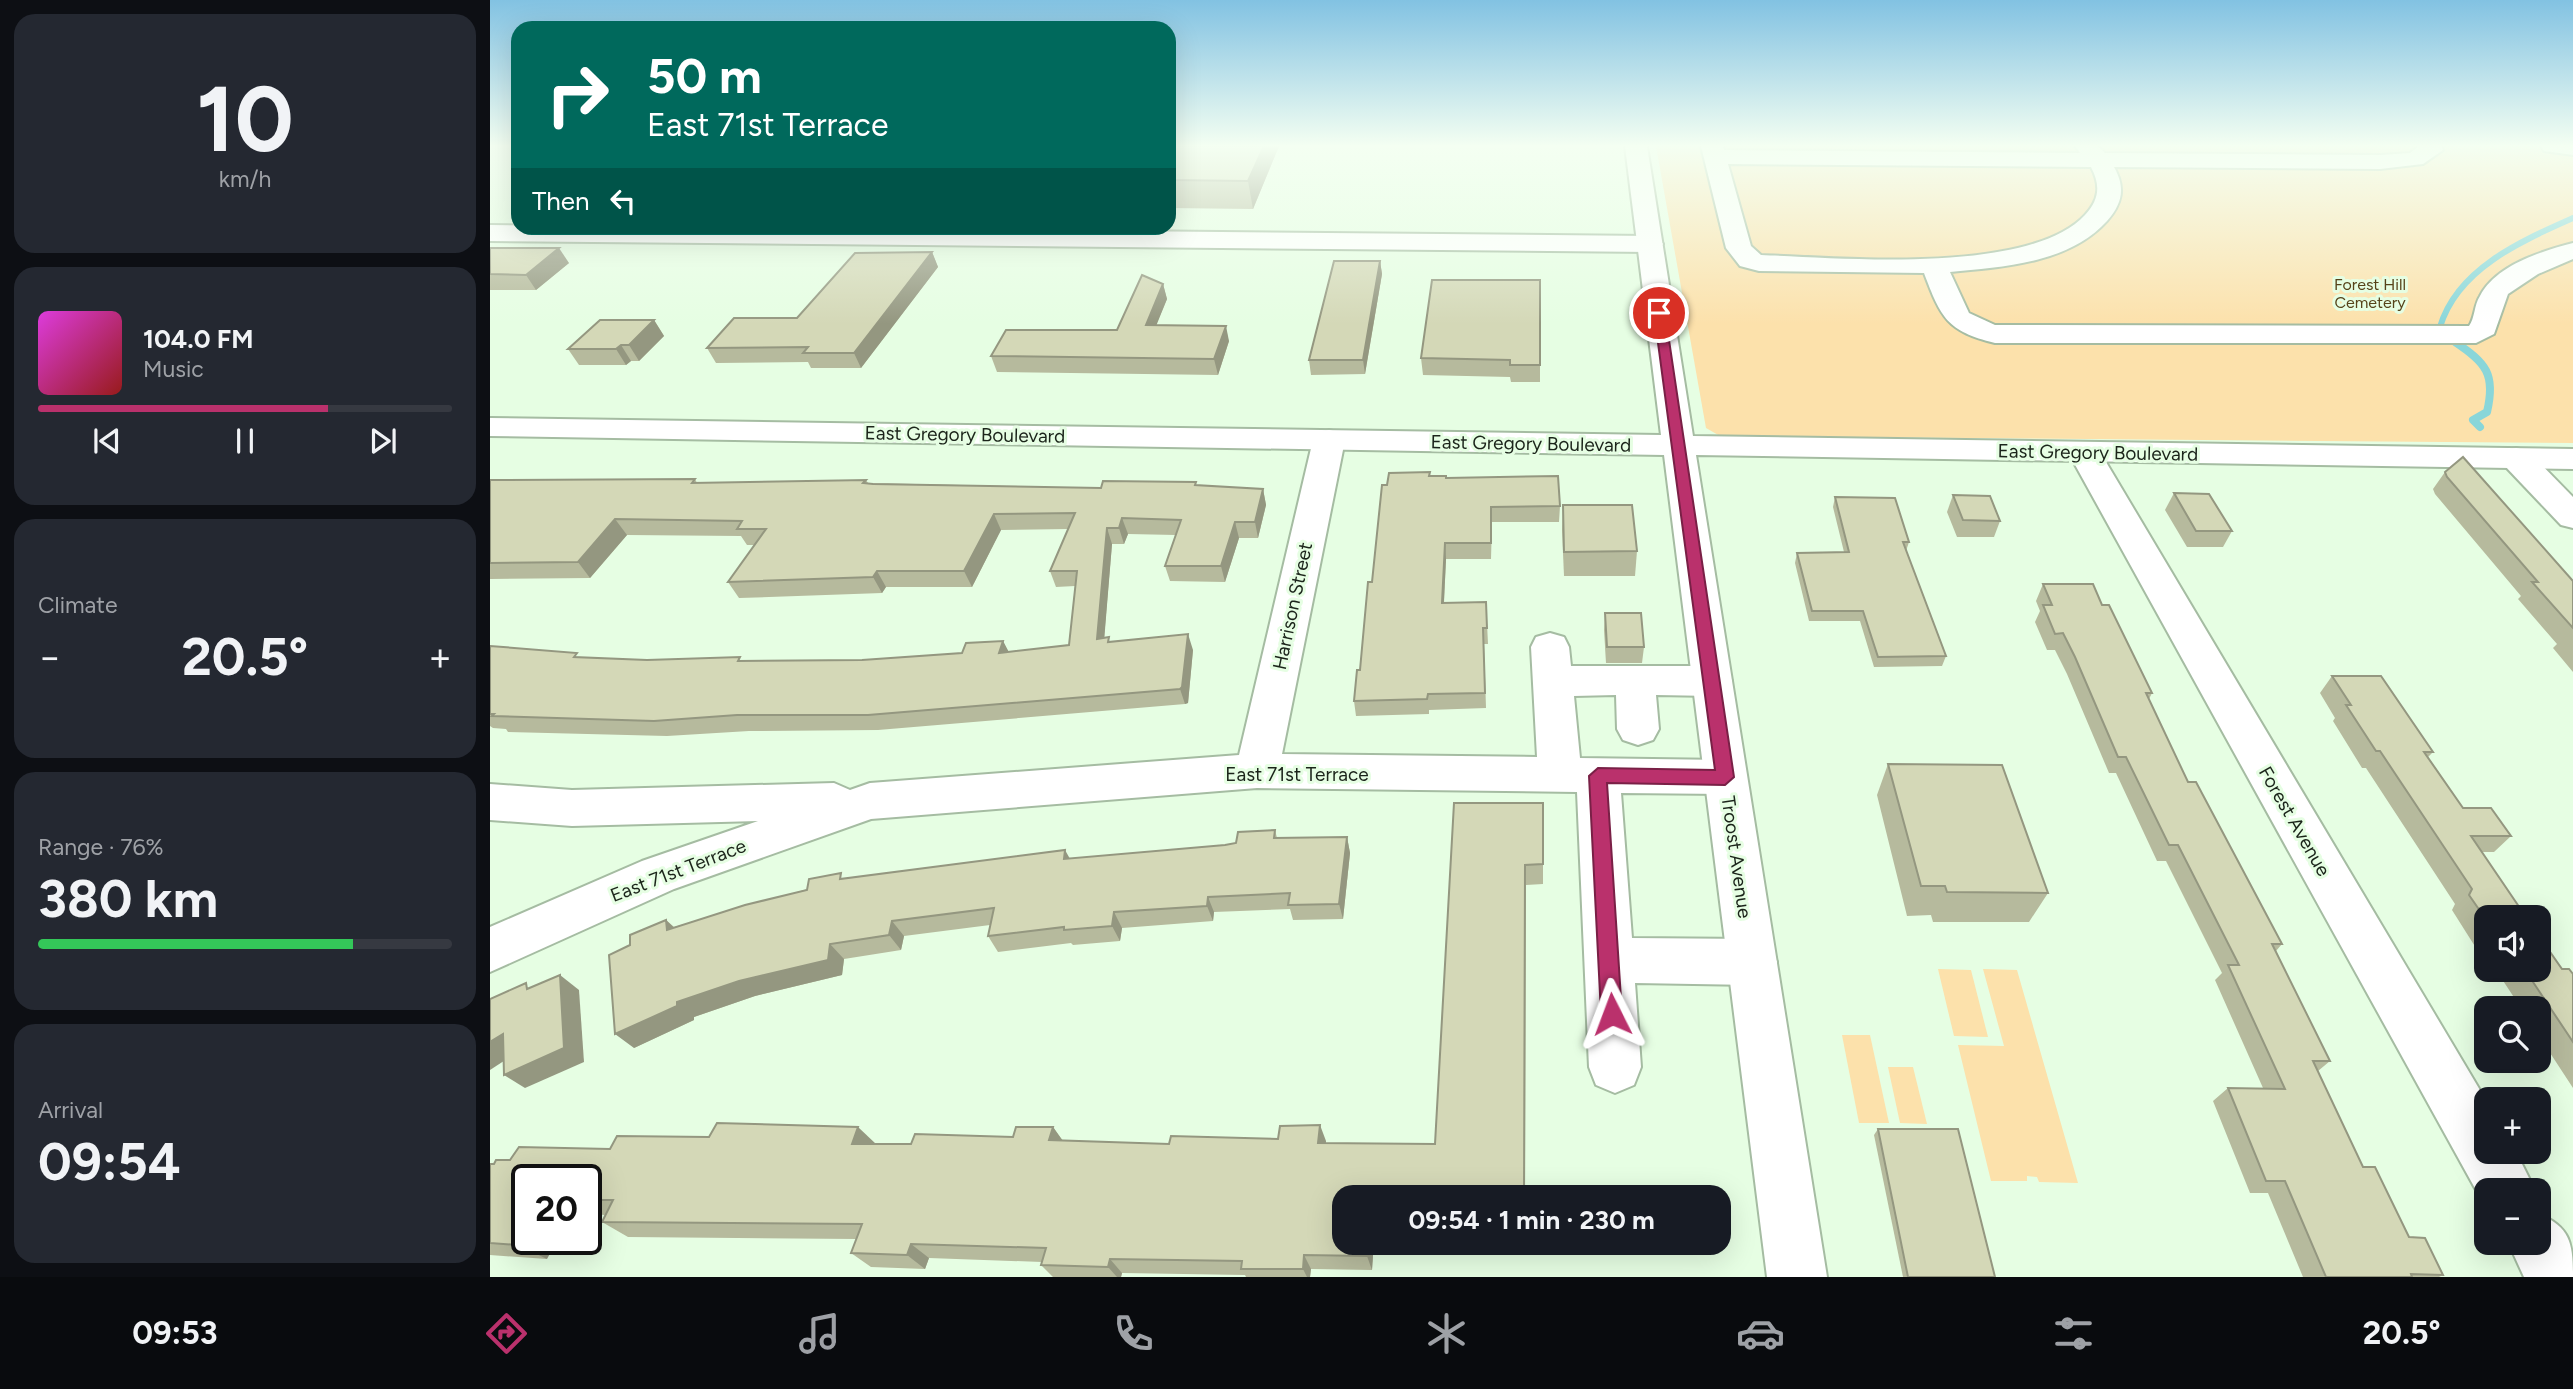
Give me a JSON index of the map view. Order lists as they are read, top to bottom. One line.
{"streets":{"street":["East Gregory Boulevard","Harrison Street","East 71st Terrace","Forest Avenue","Troost Avenue"]},"crossings":[["East Gregory Boulevard","Harrison Street"],["East Gregory Boulevard","Forest Avenue"],["East Gregory Boulevard","Troost Avenue"],["Harrison Street","East 71st Terrace"],["East 71st Terrace","Troost Avenue"]],"parks":["Forest Hill Cemetery"],"page":{"tile":[["10","km/h"],"Climate",["Range · 76%","380 km"],["Arrival","09:54"]],"turn":["50 m","East 71st Terrace"],"then":"Then","song":["104.0 FM","Music"],"heat":["−","20.5°","+"],"map_buttons":["+","−"],"limit":"20","trip":"09:54 · 1 min · 230 m","tabs":["09:53","20.5°"]}}
